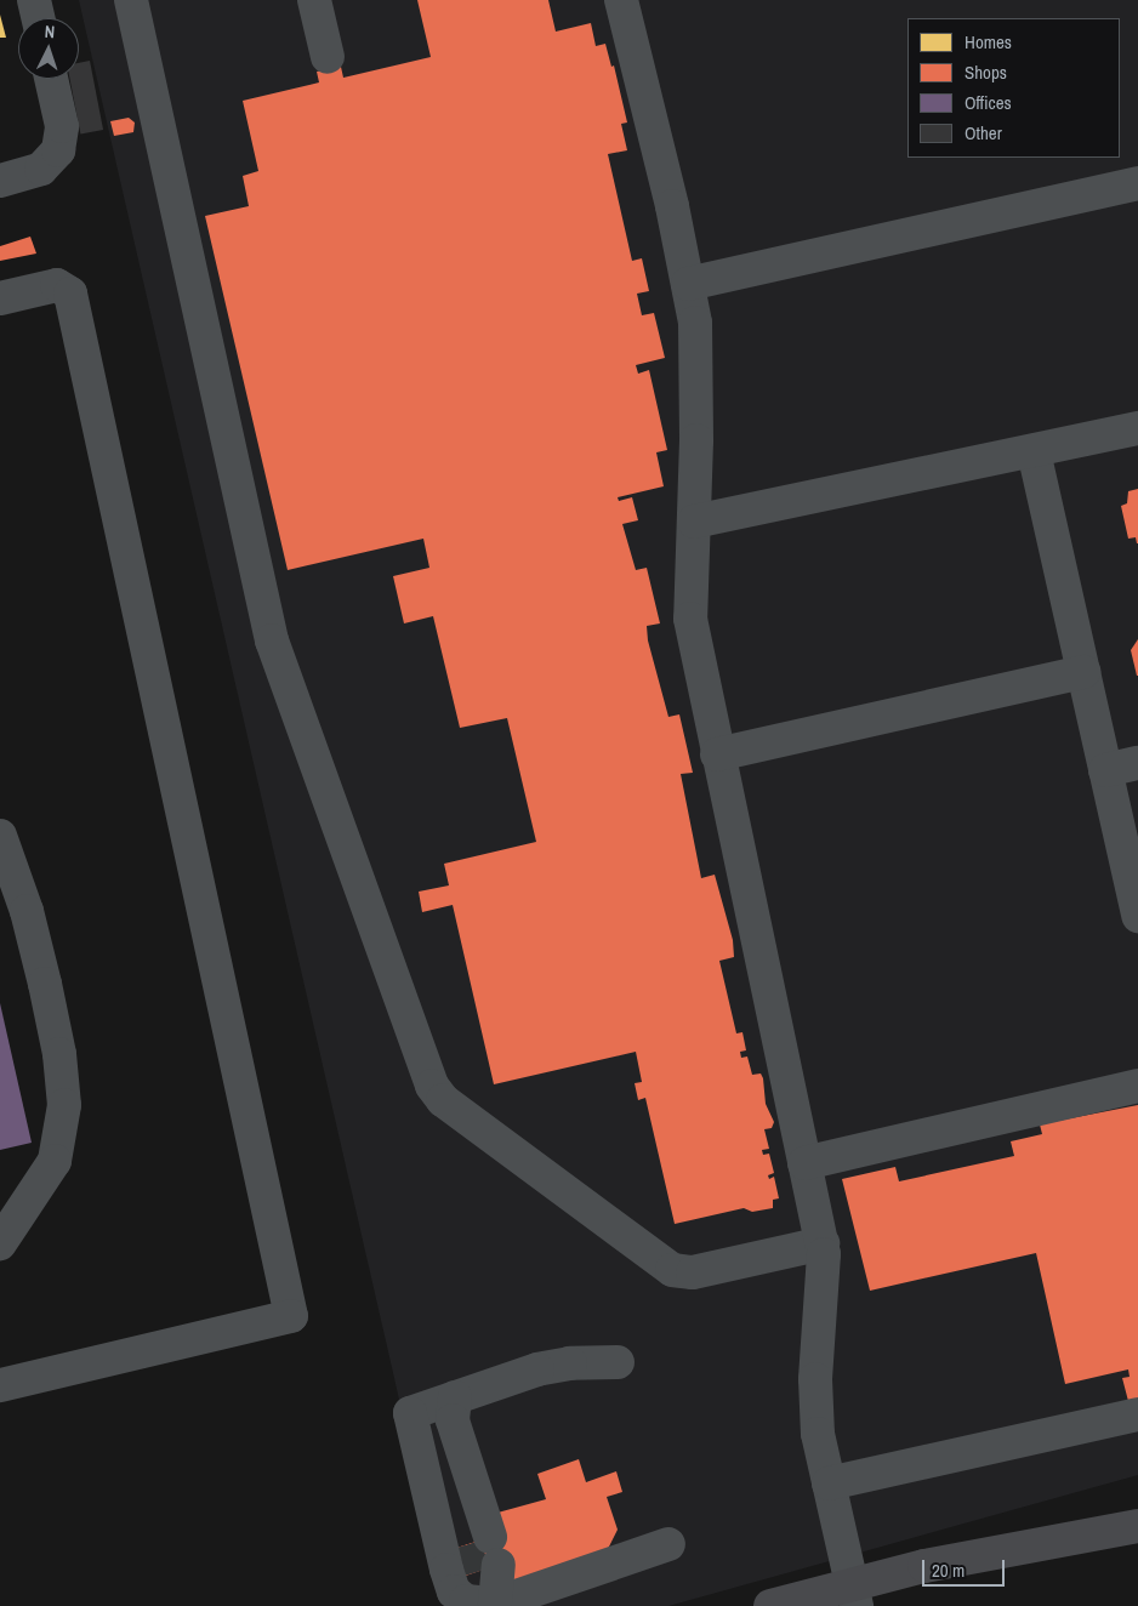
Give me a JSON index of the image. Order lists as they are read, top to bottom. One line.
{"legend":["Homes","Shops","Offices","Other"],"scale_bar":"20 m","north":"top"}
